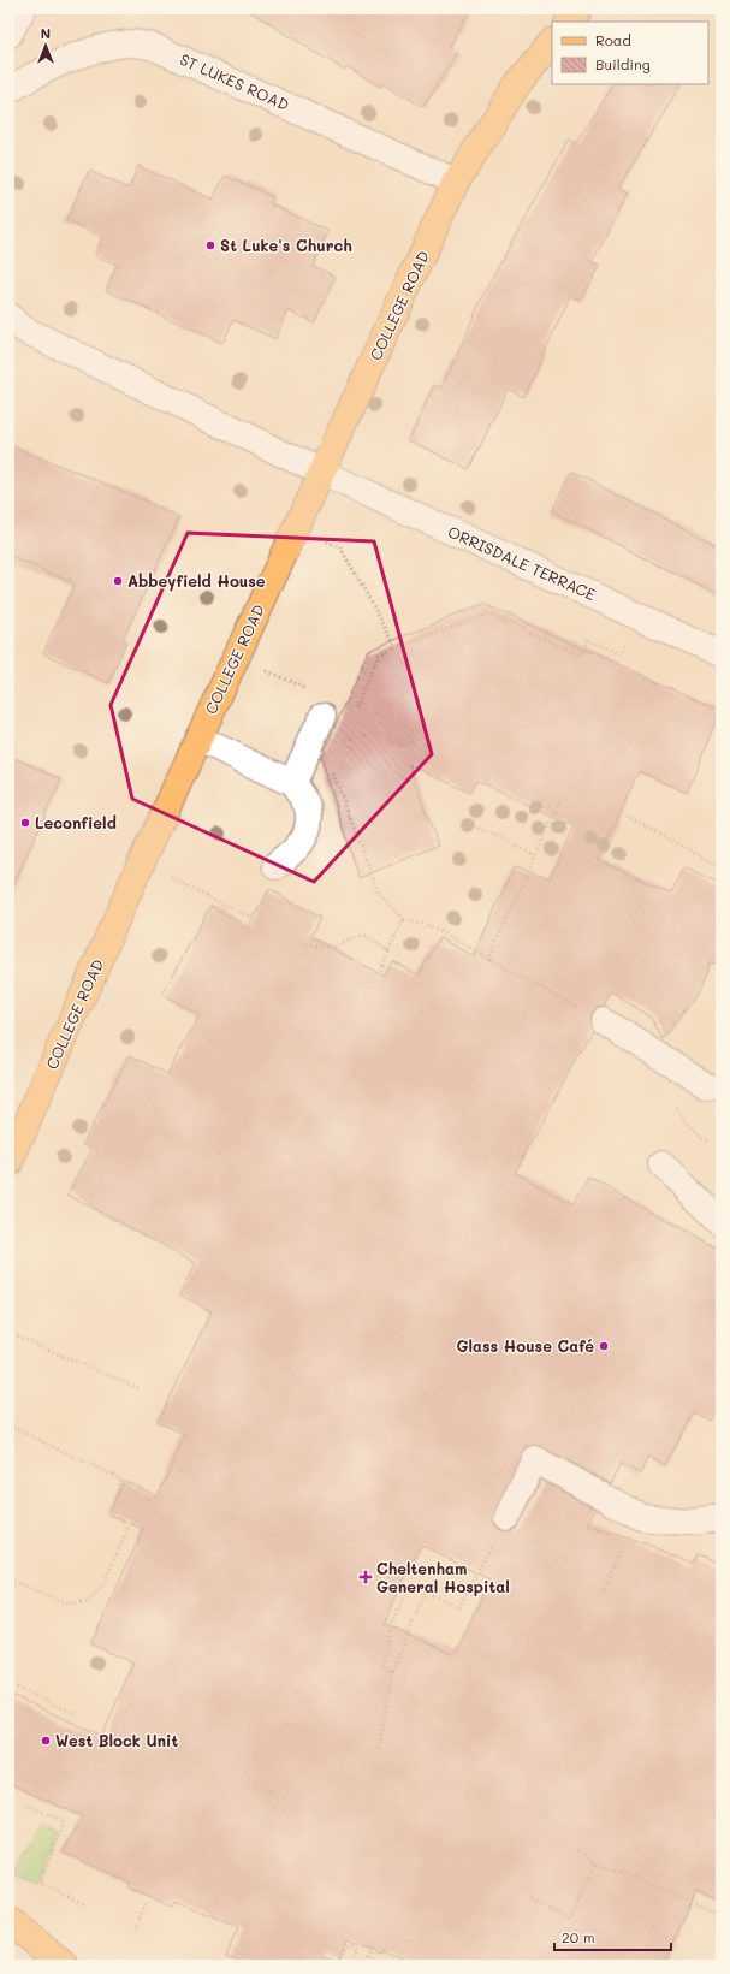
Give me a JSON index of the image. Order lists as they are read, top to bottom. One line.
{"streets":{"main road":["COLLEGE ROAD"],"street":["ST LUKES ROAD","ORRISDALE TERRACE"]},"crossings":[["ST LUKES ROAD","COLLEGE ROAD"],["COLLEGE ROAD","ORRISDALE TERRACE"]],"places":{"other":["St Luke's Church","Abbeyfield House","Leconfield","Glass House Café","West Block Unit"],"health":["Cheltenham General Hospital"]},"legend":["Road","Building"],"scale_bar":"20 m","north":"top"}
